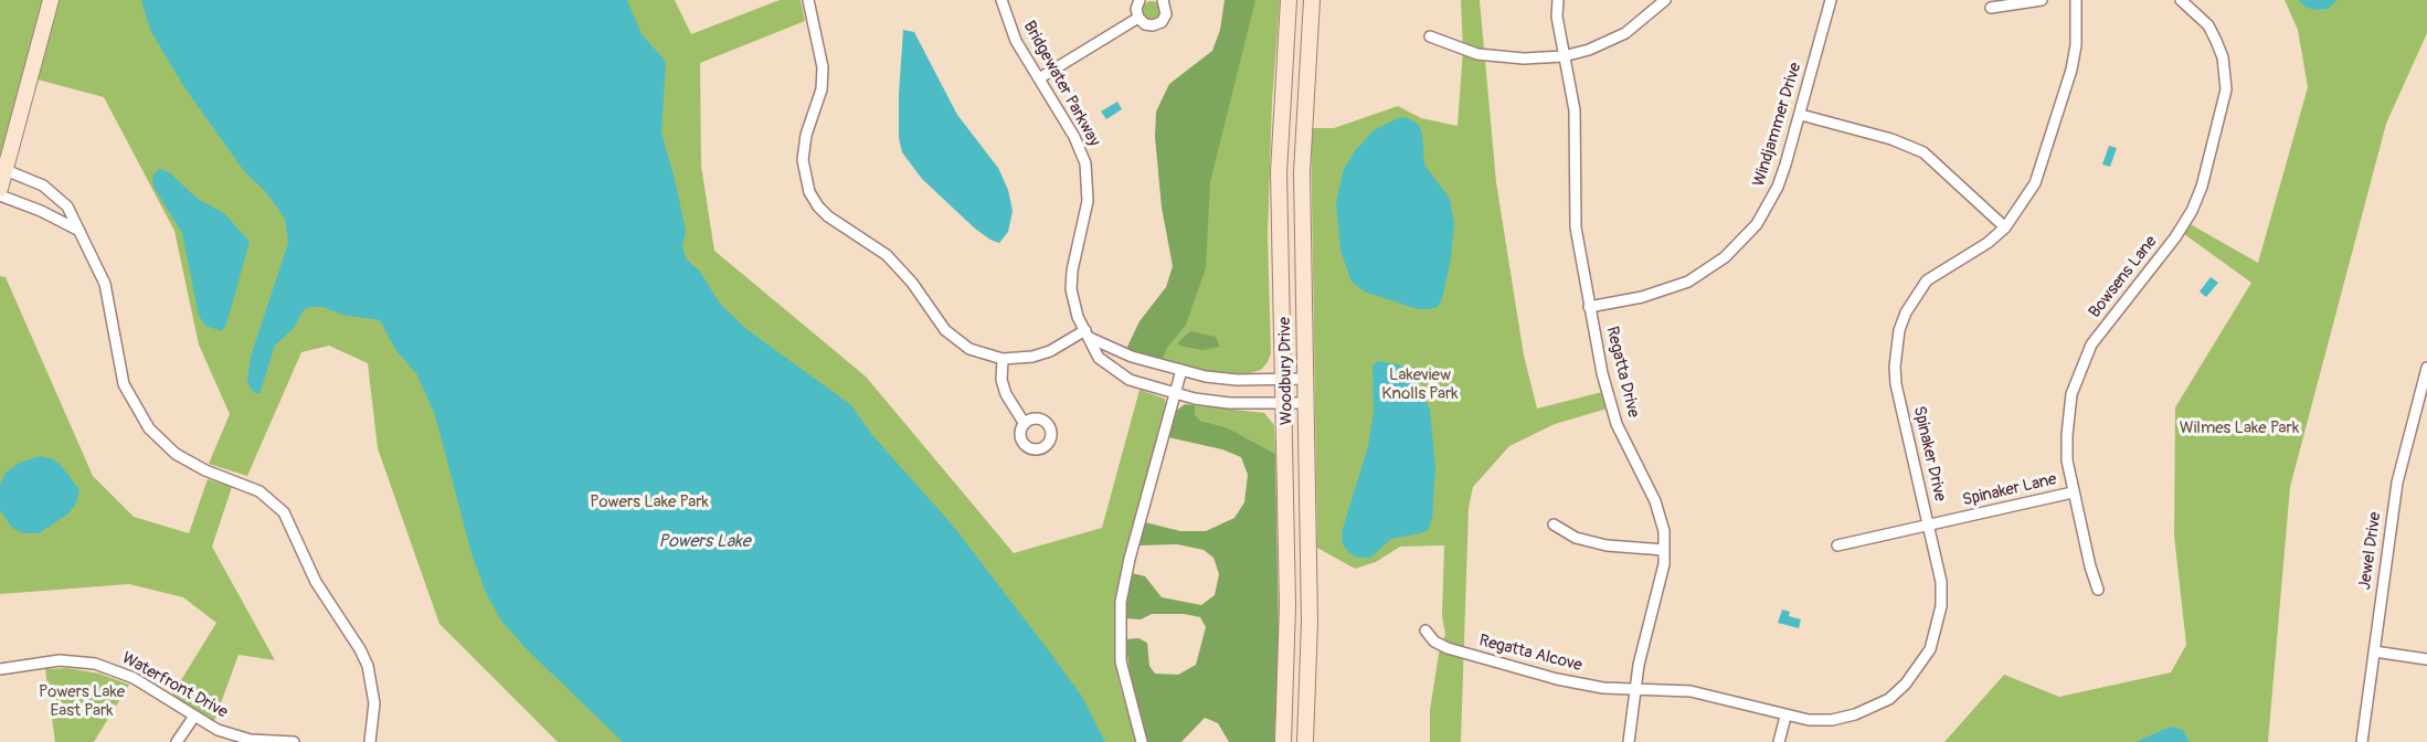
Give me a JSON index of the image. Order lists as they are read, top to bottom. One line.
{"streets":{"main road":["Woodbury Drive"],"street":["Bridgewater Parkway","Windjammer Drive","Bowsens Lane","Regatta Drive","Spinaker Drive","Spinaker Lane","Jewel Drive","Regatta Alcove","Waterfront Drive"]},"crossings":[["Bridgewater Parkway","Woodbury Drive"],["Windjammer Drive","Regatta Drive"],["Bowsens Lane","Spinaker Lane"],["Regatta Drive","Spinaker Drive"],["Regatta Drive","Regatta Alcove"],["Spinaker Drive","Spinaker Lane"],["Spinaker Drive","Regatta Alcove"]],"water":["Powers Lake"],"parks":["Lakeview Knolls Park","Wilmes Lake Park","Powers Lake Park","Powers Lake East Park"]}
